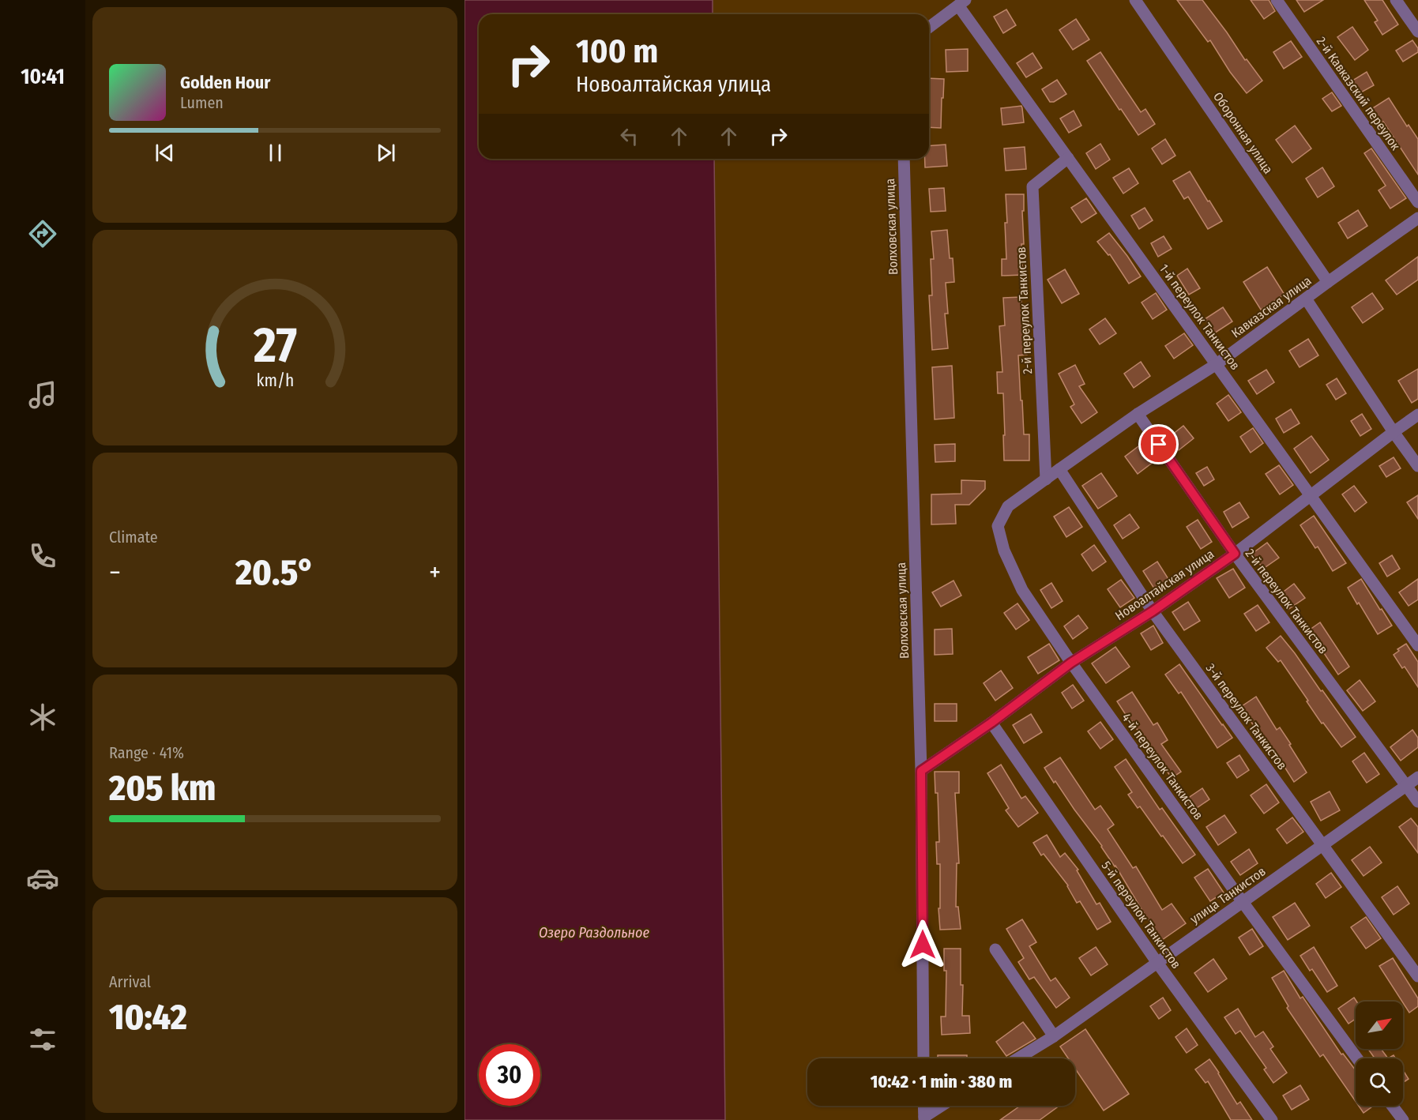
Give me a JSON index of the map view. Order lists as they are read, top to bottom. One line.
{"streets":{"street":["2-й Кавказский переулок","Оборонная улица","Волховская улица","Кавказская улица","2-й переулок Танкистов","1-й переулок Танкистов","Новоалтайская улица","3-й переулок Танкистов","4-й переулок Танкистов","улица Танкистов","5-й переулок Танкистов"]},"crossings":[["Оборонная улица","Кавказская улица"],["Волховская улица","Новоалтайская улица"],["Кавказская улица","2-й переулок Танкистов"],["Кавказская улица","1-й переулок Танкистов"],["Кавказская улица","3-й переулок Танкистов"],["Кавказская улица","4-й переулок Танкистов"],["2-й переулок Танкистов","1-й переулок Танкистов"],["2-й переулок Танкистов","Новоалтайская улица"],["2-й переулок Танкистов","4-й переулок Танкистов"],["2-й переулок Танкистов","улица Танкистов"],["1-й переулок Танкистов","Новоалтайская улица"],["Новоалтайская улица","3-й переулок Танкистов"],["Новоалтайская улица","4-й переулок Танкистов"],["Новоалтайская улица","5-й переулок Танкистов"],["3-й переулок Танкистов","улица Танкистов"],["4-й переулок Танкистов","улица Танкистов"],["улица Танкистов","5-й переулок Танкистов"]],"water":["Озеро Раздольное"],"north":"top right","page":{"tabs":"10:41","turn":["100 m","Новоалтайская улица"],"song":["Golden Hour","Lumen"],"tile":["Climate",["Range · 41%","205 km"],["Arrival","10:42"]],"heat":["−","20.5°","+"],"limit":"30","trip":"10:42 · 1 min · 380 m","gauge":["27","km/h"]}}
